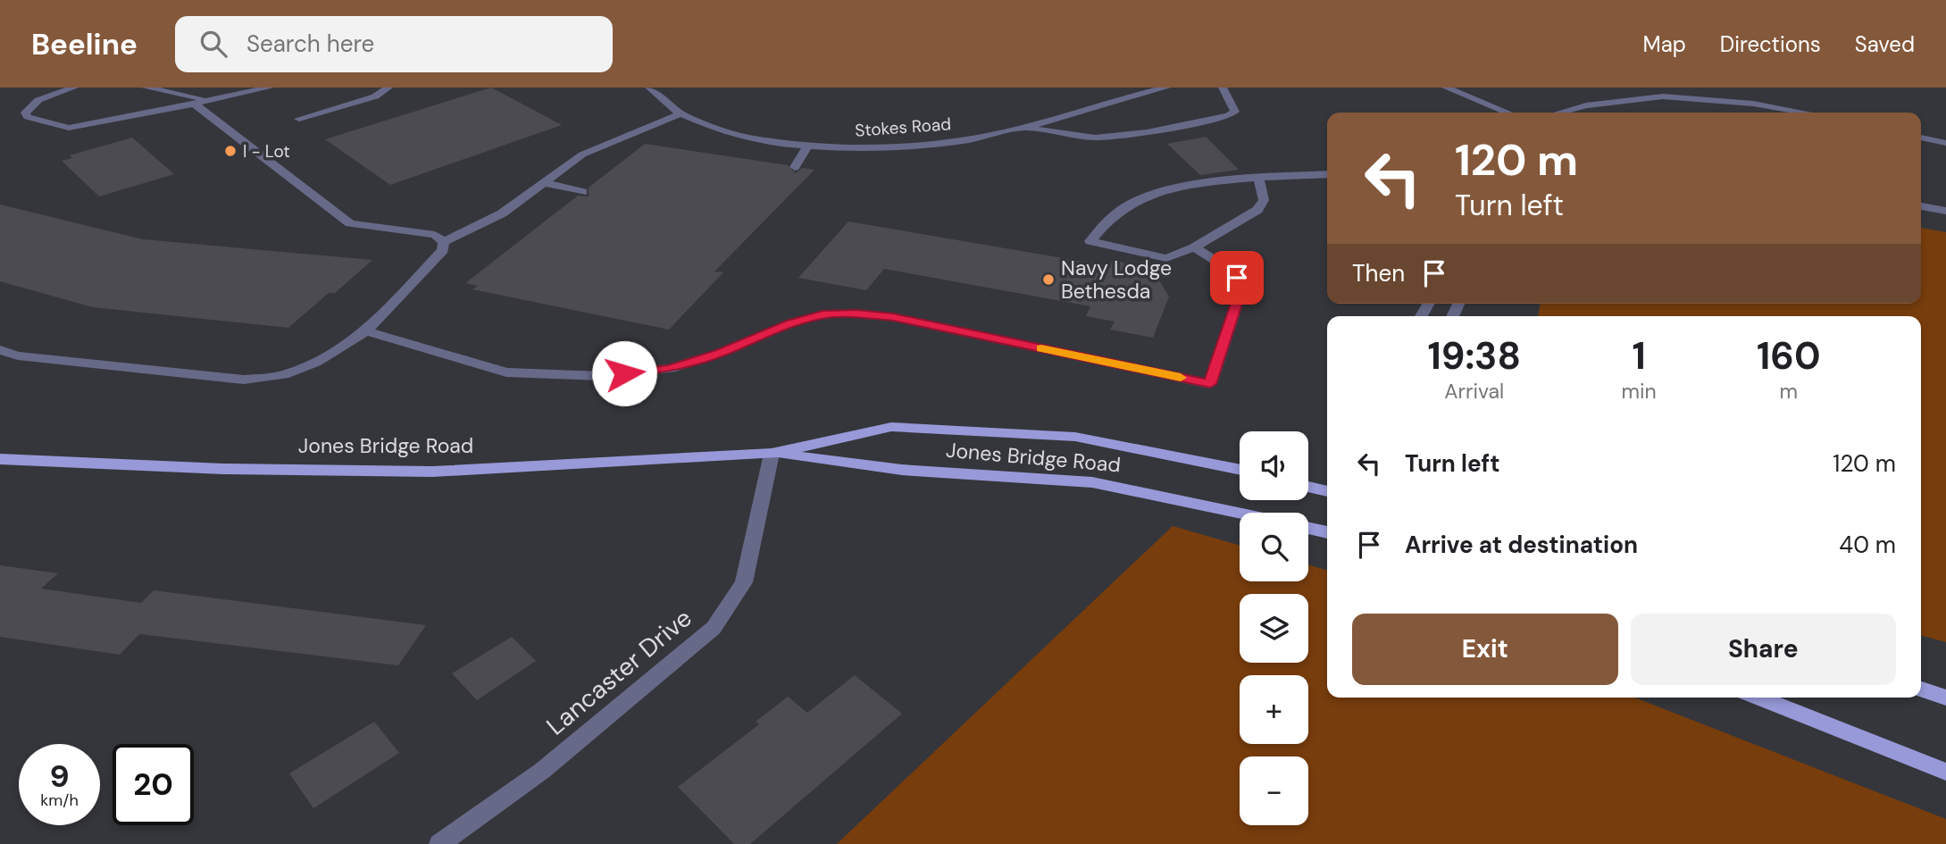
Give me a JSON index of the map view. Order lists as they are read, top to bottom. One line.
{"streets":{"main road":["Jones Bridge Road"],"street":["Stokes Road","Lancaster Drive"]},"crossings":[["Jones Bridge Road","Lancaster Drive"]],"places":["I - Lot","Navy Lodge Bethesda"],"page":{"header":"Beeline","search":"Search here","nav":["Map","Directions","Saved"],"turn":["120 m","Turn left"],"then":"Then","eta":["19:38","Arrival","1","min","160","m"],"list":[{"name":"Turn left","value":"120 m"},{"name":"Arrive at destination","value":"40 m"}],"map_buttons":["+","−"],"buttons":["Exit","Share"],"speed":"9 km/h","limit":"20"}}
